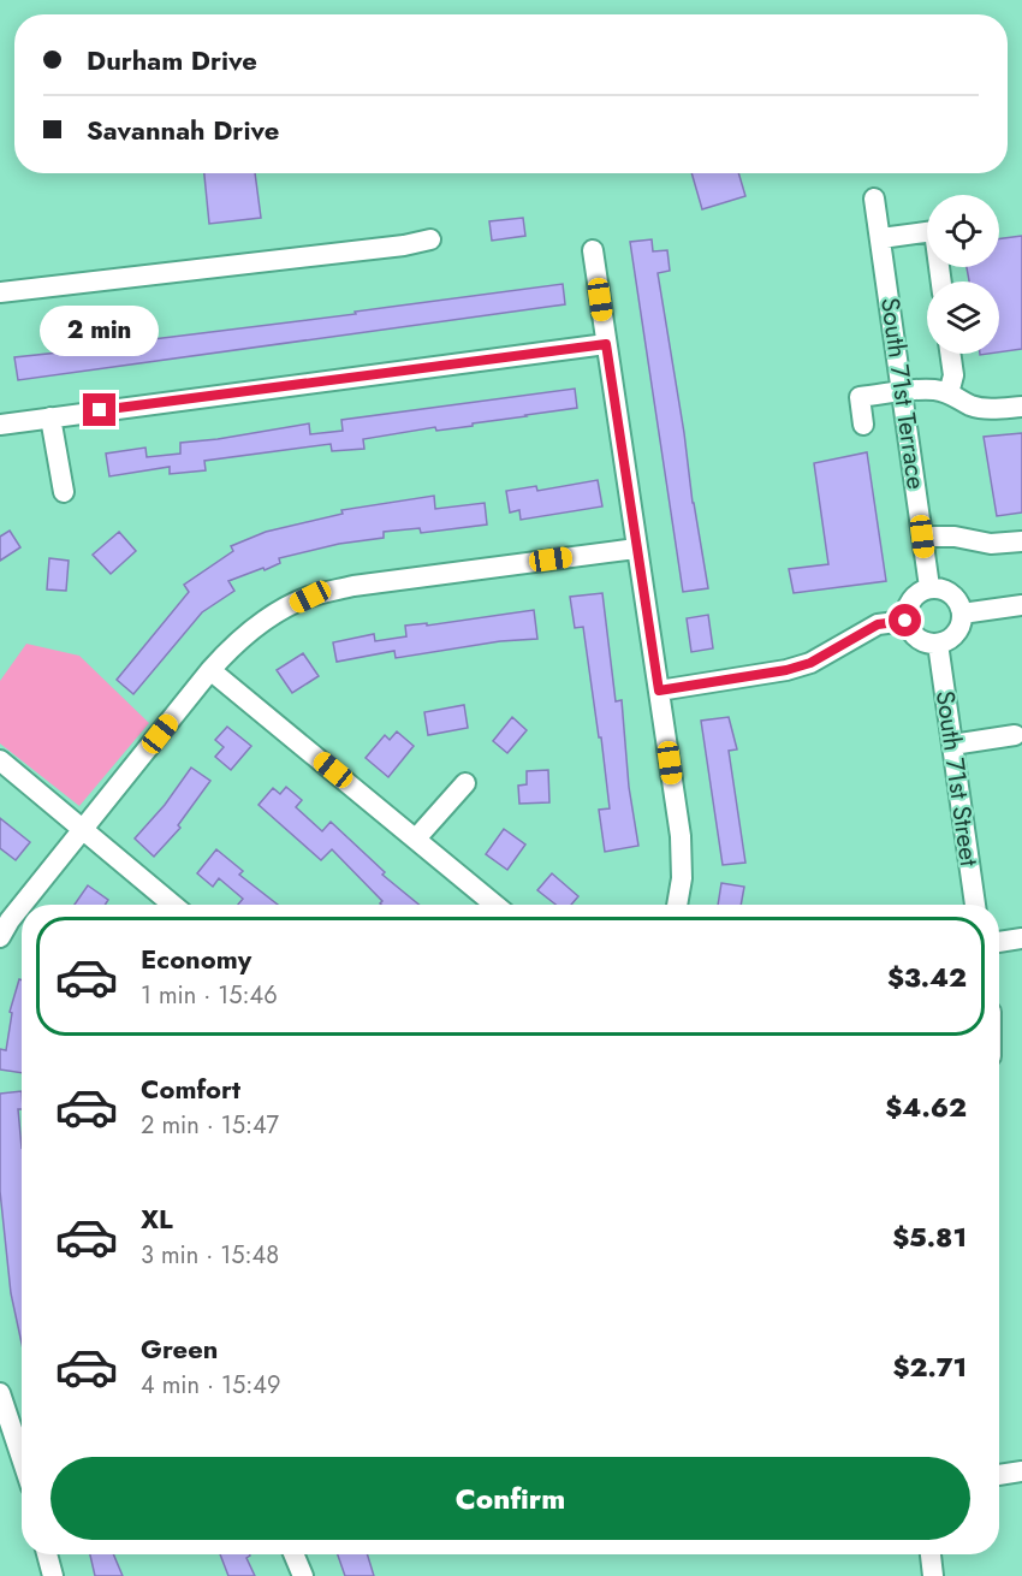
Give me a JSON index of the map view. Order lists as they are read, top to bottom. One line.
{"streets":{"street":["South 71st Terrace","South 71st Street"]},"crossings":[["South 71st Terrace","South 71st Street"]],"page":{"banner":["Durham Drive","Savannah Drive"],"bubble":"2 min","list":[{"name":"Economy","note":"1 min · 15:46","value":"$3.42"},{"name":"Comfort","note":"2 min · 15:47","value":"$4.62"},{"name":"XL","note":"3 min · 15:48","value":"$5.81"},{"name":"Green","note":"4 min · 15:49","value":"$2.71"}],"buttons":"Confirm"}}
